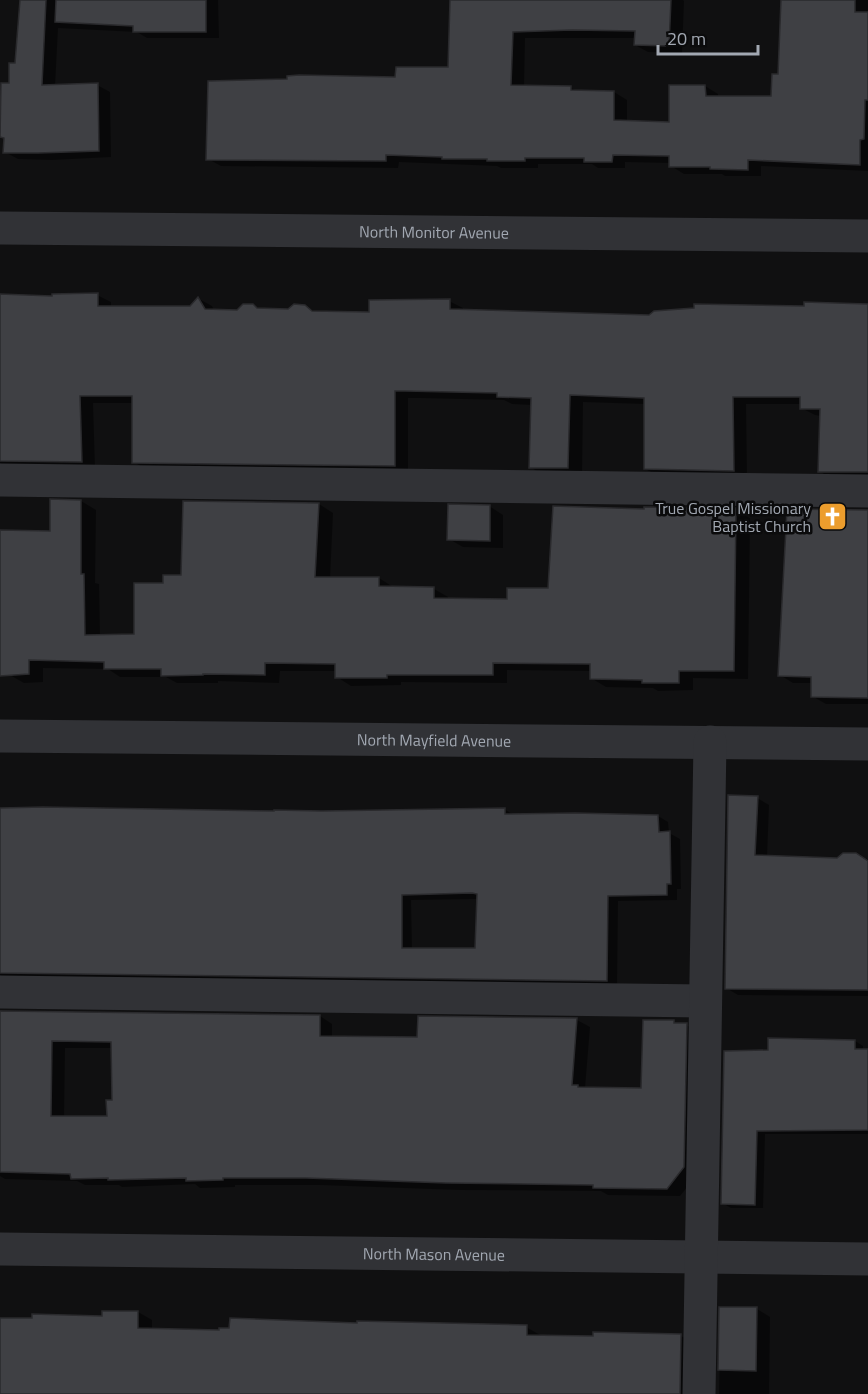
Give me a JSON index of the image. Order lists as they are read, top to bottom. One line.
{"streets":{"street":["North Monitor Avenue","North Mayfield Avenue","North Mason Avenue"]},"places":{"church":["True Gospel Missionary Baptist Church"]},"scale_bar":"20 m"}
